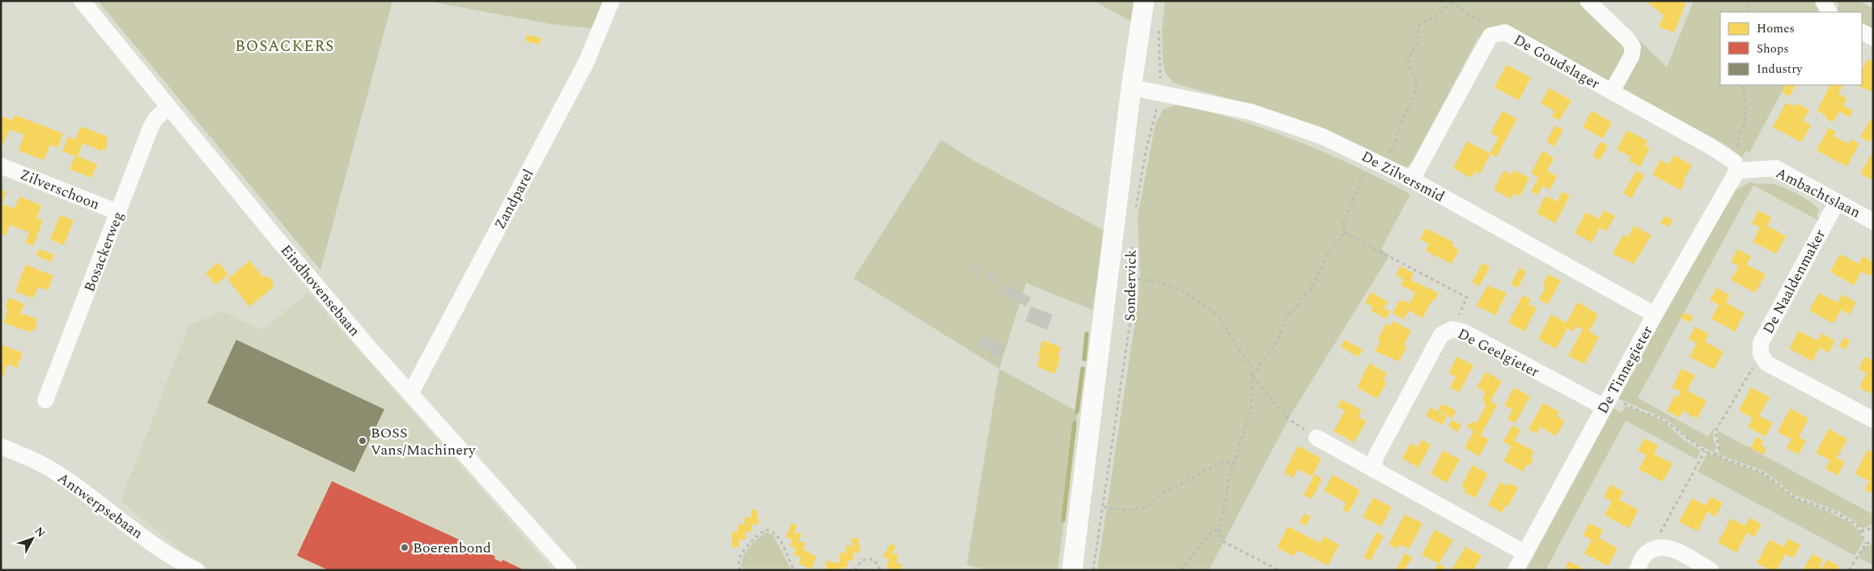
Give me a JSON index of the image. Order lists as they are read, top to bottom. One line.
{"streets":{"street":["De Goudslager","De Zilversmid","Zilverschoon","Ambachtslaan","Zandparel","Bosackerweg","De Naaldenmaker","Sondervick","Eindhovensebaan","De Geelgieter","De Tinnegieter","Antwerpsebaan"]},"crossings":[["De Goudslager","De Zilversmid"],["De Goudslager","Ambachtslaan"],["De Goudslager","De Tinnegieter"],["De Zilversmid","Sondervick"],["De Zilversmid","De Tinnegieter"],["Zilverschoon","Bosackerweg"],["Ambachtslaan","De Naaldenmaker"],["Ambachtslaan","De Tinnegieter"],["Zandparel","Eindhovensebaan"],["Bosackerweg","Eindhovensebaan"],["De Geelgieter","De Tinnegieter"]],"districts":["BOSACKERS"],"places":["BOSS Vans/Machinery","Boerenbond"],"legend":["Homes","Shops","Industry"],"north":"top right"}
